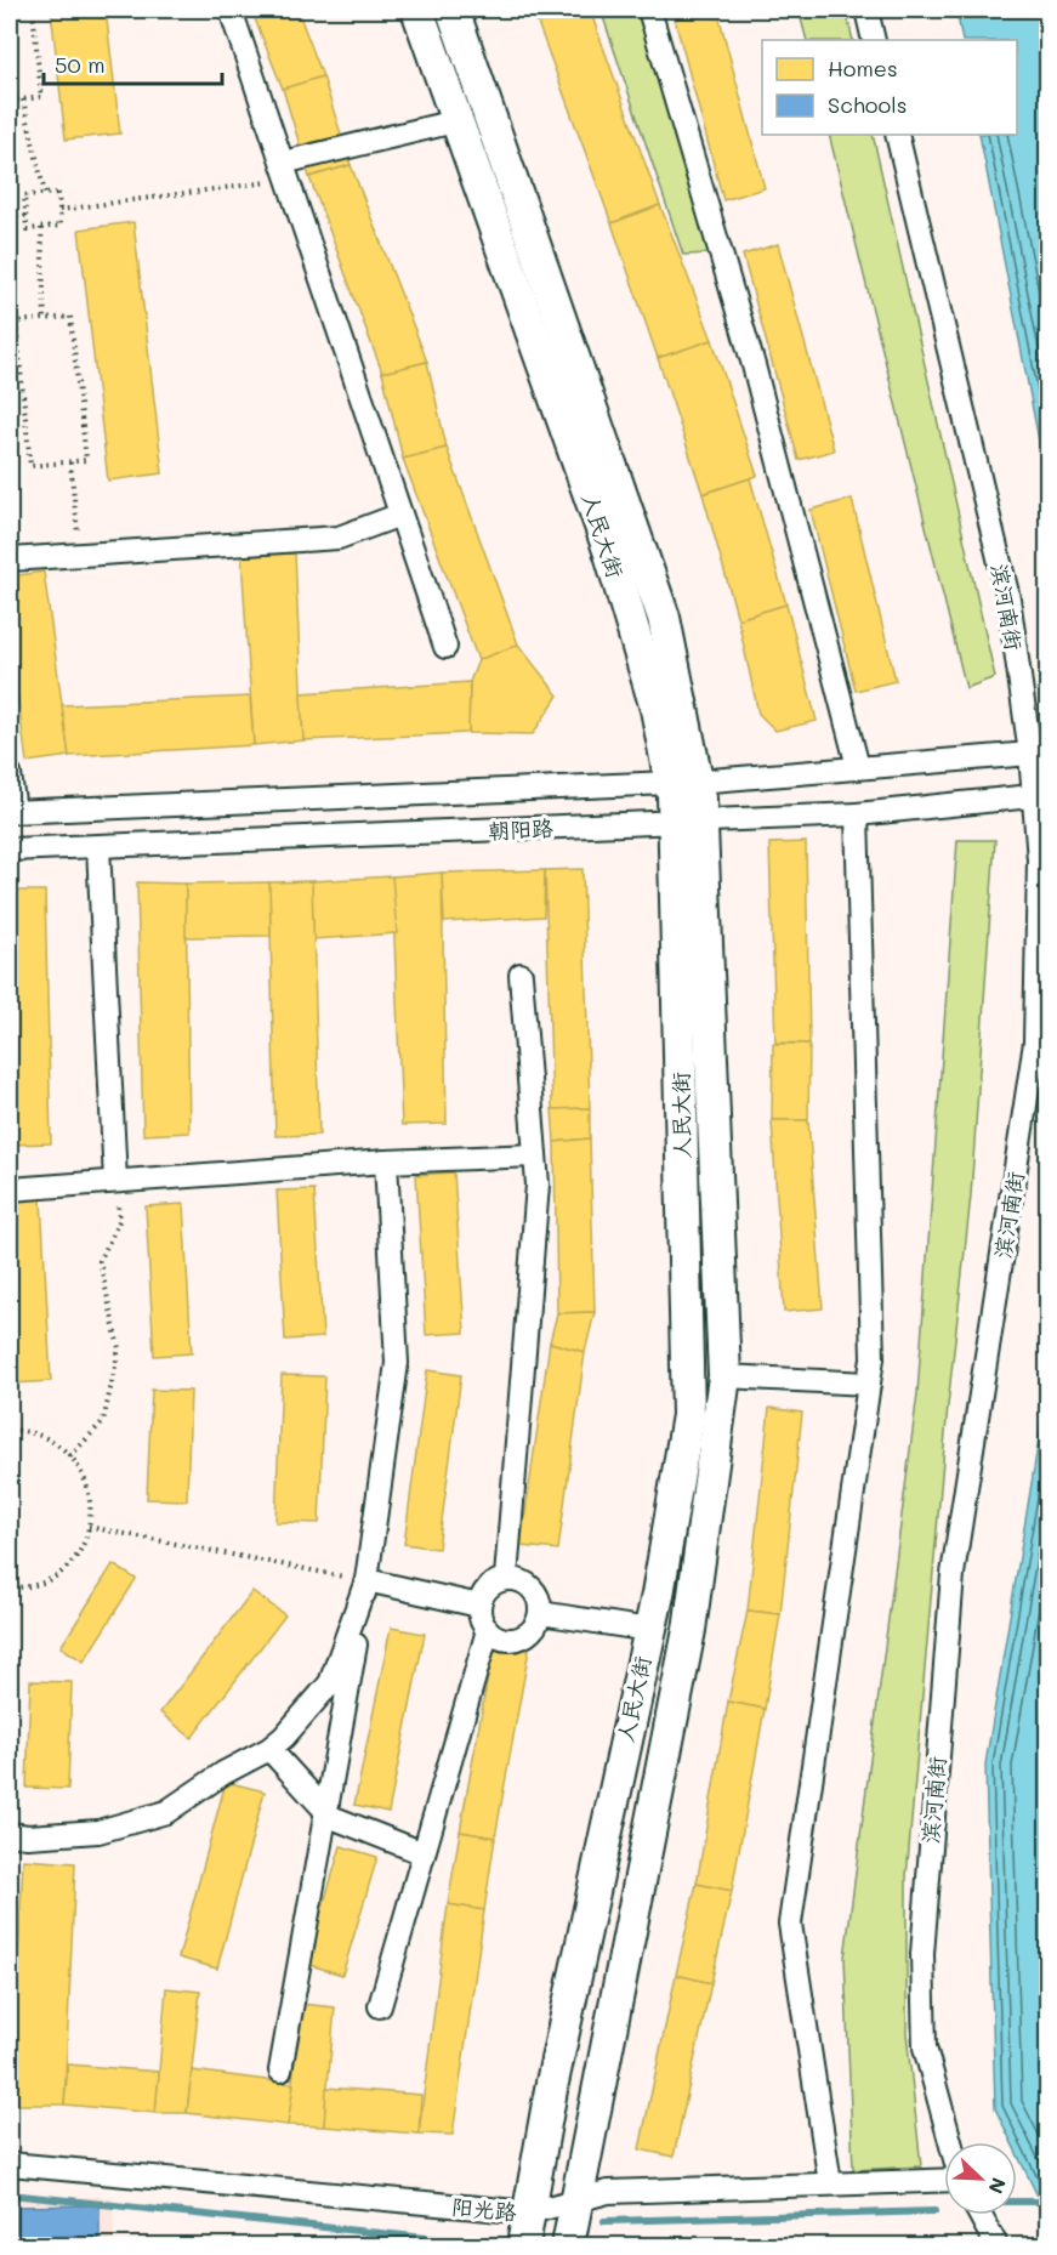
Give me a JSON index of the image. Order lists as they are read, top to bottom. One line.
{"streets":{"street":["人民大街","滨河南街","朝阳路","阳光路"]},"crossings":[["人民大街","朝阳路"],["人民大街","阳光路"],["滨河南街","朝阳路"]],"legend":["Homes","Schools"],"scale_bar":"50 m","north":"bottom right"}
